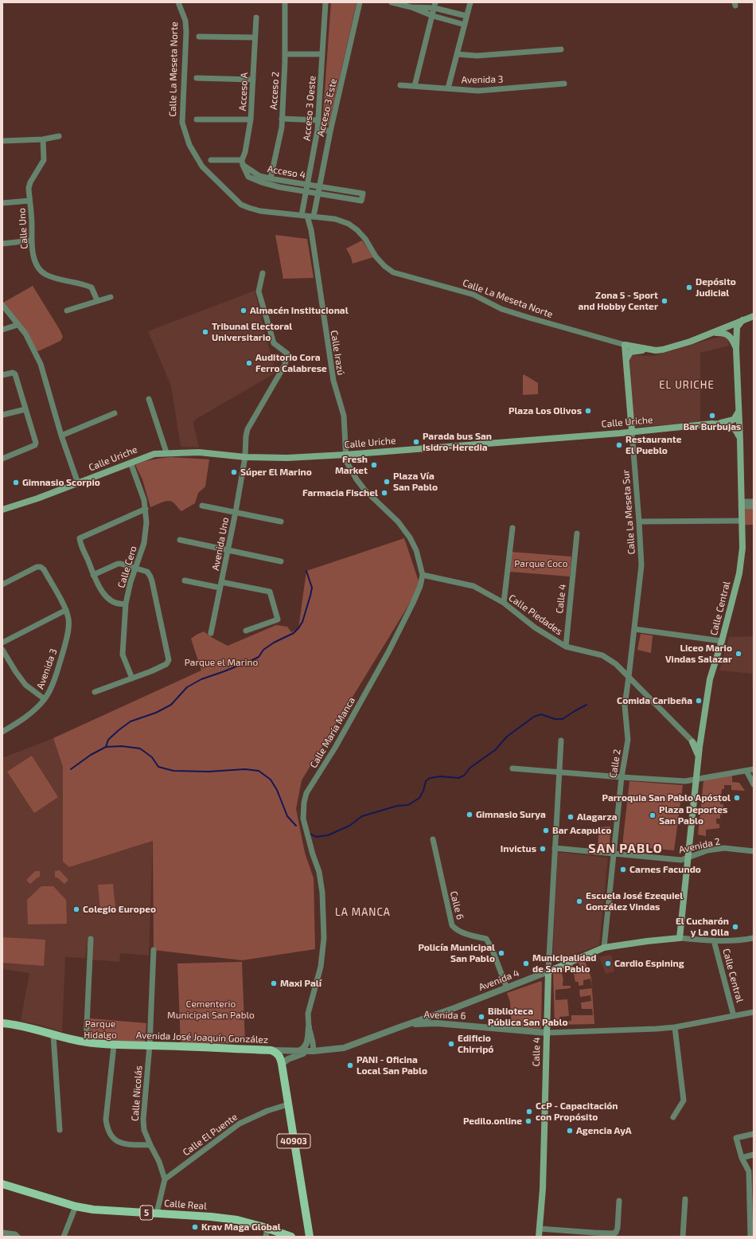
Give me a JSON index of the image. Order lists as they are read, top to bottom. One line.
{"streets":{"main road":["Calle La Meseta Norte","Calle Uriche","Calle La Meseta Sur","Calle 4","Calle Central","Avenida 4","Avenida José Joaquín González","40903","Calle Real","5"],"street":["Avenida 3","Acceso 2","Acceso A","Acceso 3 Este","Acceso 3 Oeste","Acceso 4","Calle Uno","Calle Irazú","Avenida Uno","Calle Cero","Calle Piedades","Calle María Manca","Calle 2","Avenida 2","Calle 6","Avenida 6","Calle Nicolás","Calle El Puente"]},"crossings":[["Calle La Meseta Norte","Acceso 3 Este"],["Calle La Meseta Norte","Acceso 3 Oeste"],["Calle La Meseta Norte","Calle Irazú"],["Calle La Meseta Norte","Calle La Meseta Sur"],["Calle La Meseta Norte","Calle Central"],["Acceso 2","Acceso 4"],["Acceso A","Acceso 4"],["Acceso 3 Este","Acceso 3 Oeste"],["Acceso 3 Este","Acceso 4"],["Acceso 3 Este","Calle Irazú"],["Acceso 3 Oeste","Acceso 4"],["Acceso 3 Oeste","Calle Irazú"],["Calle Irazú","Calle Uriche"],["Calle Irazú","Calle María Manca"],["Calle Uriche","Calle La Meseta Sur"],["Calle Uriche","Avenida Uno"],["Calle Uriche","Calle Cero"],["Calle Uriche","Calle Central"],["Calle Uriche","Calle María Manca"],["Calle La Meseta Sur","Calle Piedades"],["Calle La Meseta Sur","Calle 2"],["Calle 4","Calle Piedades"],["Calle 4","Avenida 2"],["Calle 4","Avenida 4"],["Calle 4","Avenida 6"],["Calle Central","Calle Piedades"],["Calle Central","Avenida 2"],["Calle Central","Avenida 4"],["Calle Piedades","Calle María Manca"],["Calle Piedades","Calle 2"],["Calle María Manca","Avenida José Joaquín González"],["Calle 2","Avenida 2"],["Calle 2","Avenida 4"],["Calle 6","Avenida 4"],["Avenida 4","Avenida 6"],["Avenida 4","Avenida José Joaquín González"],["Avenida 6","Avenida José Joaquín González"],["Avenida José Joaquín González","Calle Nicolás"],["Avenida José Joaquín González","40903"],["Calle Nicolás","Calle El Puente"],["Calle El Puente","40903"]],"districts":["EL URICHE","SAN PABLO","LA MANCA"],"parks":["Parque Coco","Parque el Marino","Cementerio Municipal San Pablo","Parque Hidalgo"],"places":["Depósito Judicial","Zona 5 - Sport and Hobby Center","Almacén Institucional","Tribunal Electoral Universitario","Auditorio Cora Ferro Calabrese","Plaza Los Olivos","Bar Burbujas","Parada bus San Isidro-Heredia","Restaurante El Pueblo","Fresh Market","Súper El Marino","Plaza Vía San Pablo","Gimnasio Scorpio","Farmacia Fischel","Liceo Mario Vindas Salazar","Comida Caribeña","Parroquia San Pablo Apóstol","Gimnasio Surya","Plaza Deportes San Pablo","Alagarza","Bar Acapulco","Invictus","Carnes Facundo","Escuela José Ezequiel González Vindas","Colegio Europeo","El Cucharón y La Olla","Policía Municipal San Pablo","Municipalidad de San Pablo","Cardio Espining","Maxi Palí","Biblioteca Pública San Pablo","Edificio Chirripó","PANI - Oficina Local San Pablo","CcP - Capacitación con Propósito","Pedilo.online","Agencia AyA","Krav Maga Global"]}
